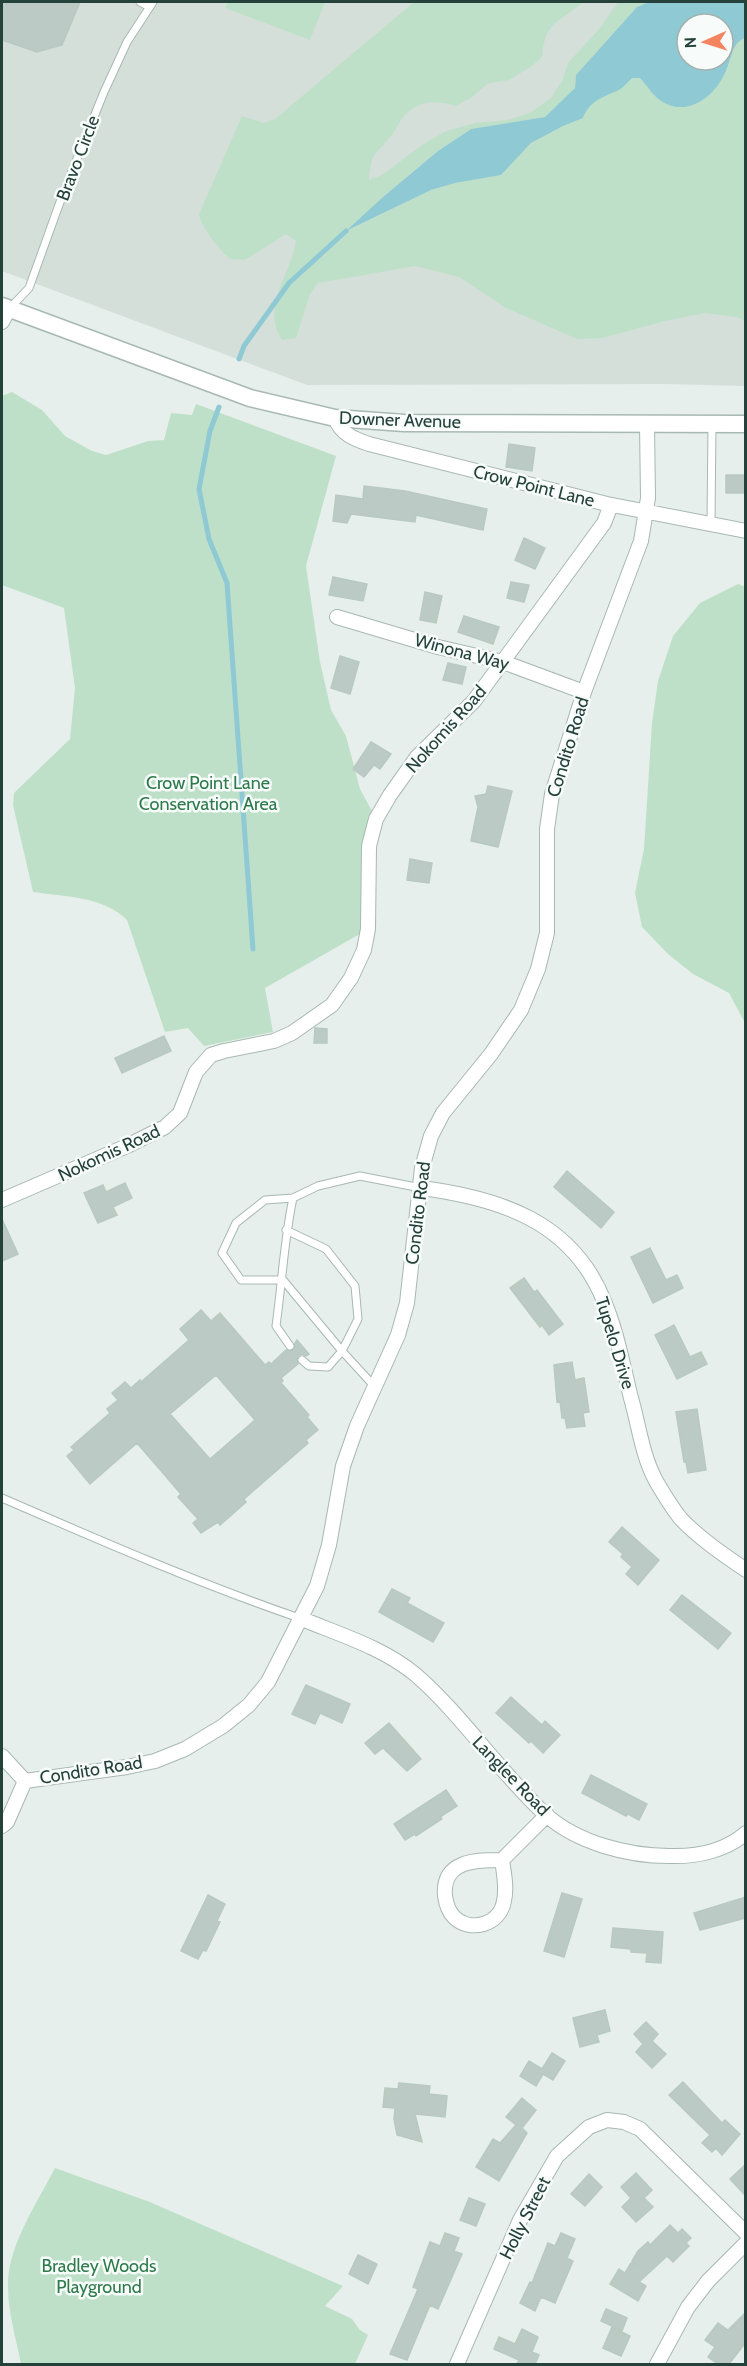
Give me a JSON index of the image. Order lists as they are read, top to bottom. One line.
{"streets":{"street":["Downer Avenue","Crow Point Lane","Winona Way","Nokomis Road","Condito Road","Tupelo Drive","Langlee Road","Holly Street"],"lane":["Bravo Circle"]},"crossings":[["Bravo Circle","Downer Avenue"],["Downer Avenue","Crow Point Lane"],["Downer Avenue","Condito Road"],["Crow Point Lane","Nokomis Road"],["Crow Point Lane","Condito Road"],["Winona Way","Nokomis Road"],["Winona Way","Condito Road"],["Condito Road","Tupelo Drive"],["Condito Road","Langlee Road"]],"parks":["Crow Point Lane Conservation Area","Bradley Woods Playground"],"north":"left"}
